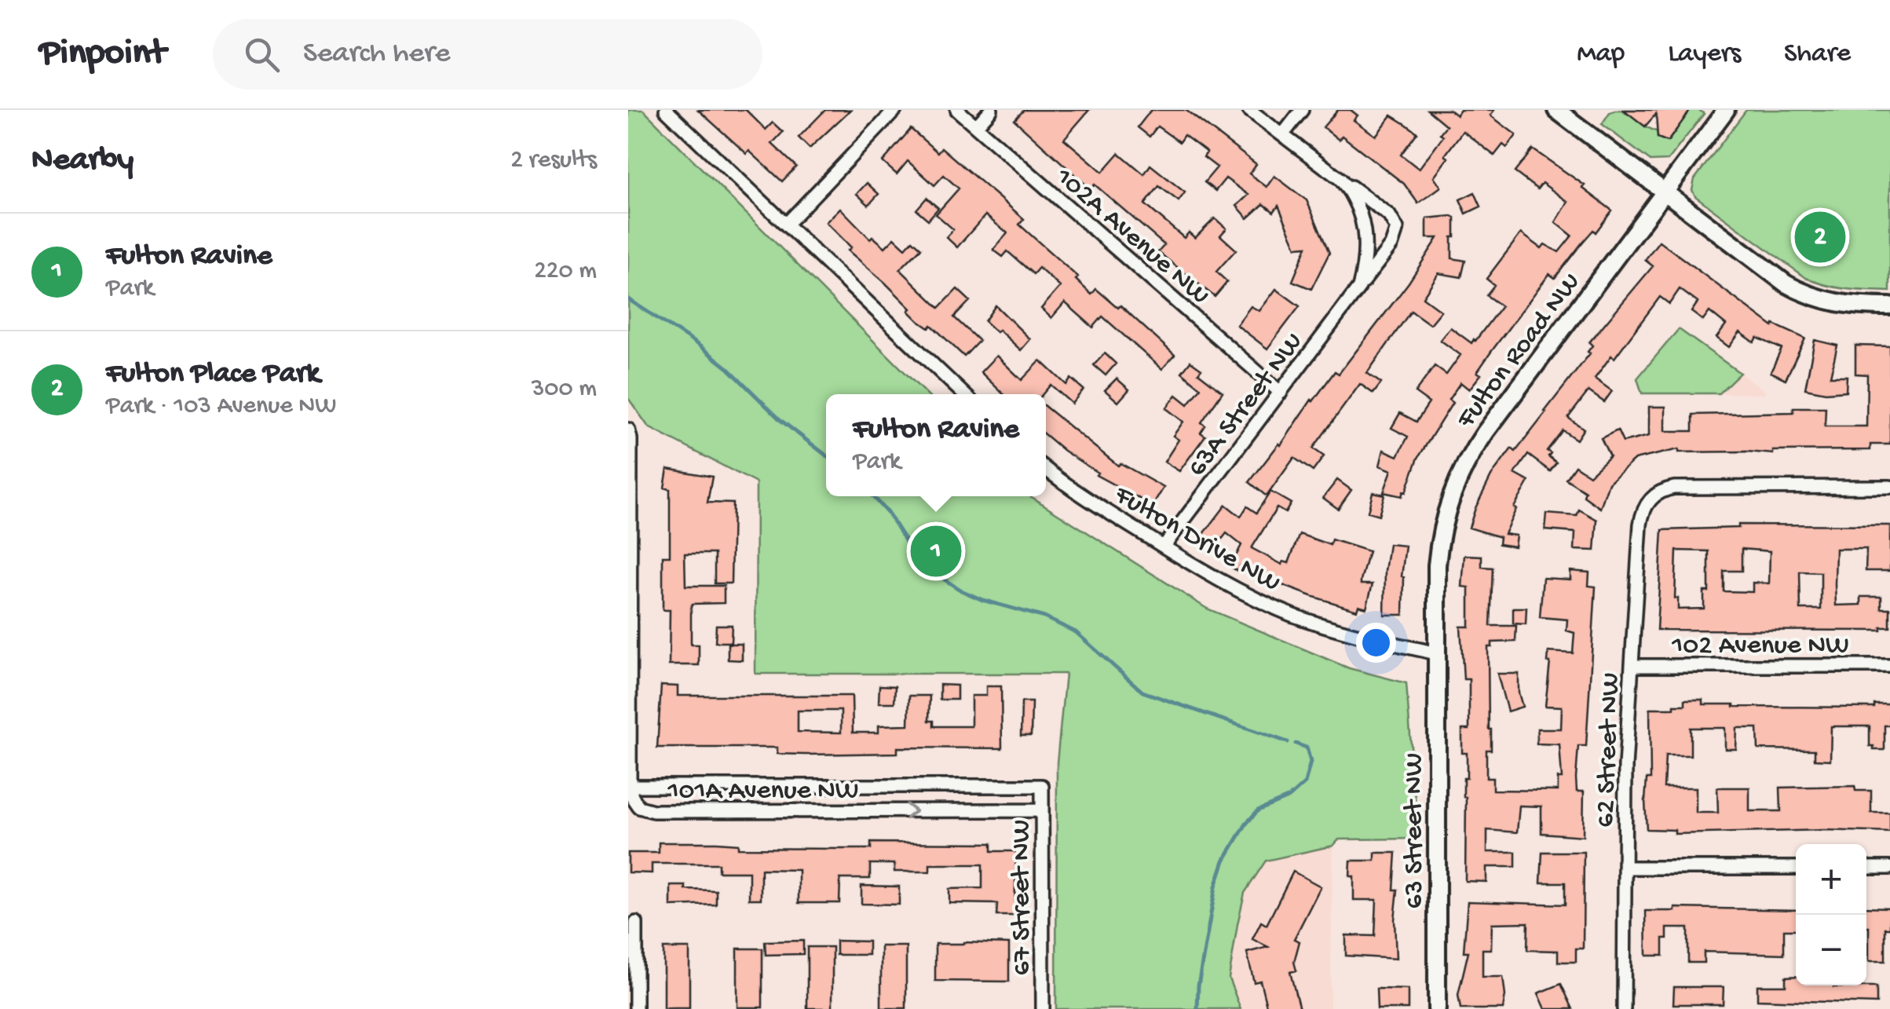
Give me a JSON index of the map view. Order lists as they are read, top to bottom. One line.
{"streets":{"street":["102A Avenue NW","Fulton Road NW","63A Street NW","Fulton Drive NW","102 Avenue NW","62 Street NW","101A Avenue NW","63 Street NW","67 Street NW"]},"crossings":[["102A Avenue NW","63A Street NW"],["Fulton Road NW","Fulton Drive NW"],["Fulton Road NW","63 Street NW"],["63A Street NW","Fulton Drive NW"],["Fulton Drive NW","63 Street NW"],["102 Avenue NW","62 Street NW"],["101A Avenue NW","67 Street NW"]],"page":{"header":"Pinpoint","search":"Search here","nav":["Map","Layers","Share"],"heading":["Nearby","2 results"],"pins":["2","1"],"list":[{"mark":"1","name":"Fulton Ravine","note":"Park","value":"220 m"},{"mark":"2","name":"Fulton Place Park","note":"Park · 103 Avenue NW","value":"300 m"}],"popup":["Fulton Ravine","Park"],"map_buttons":["+","−"]}}
